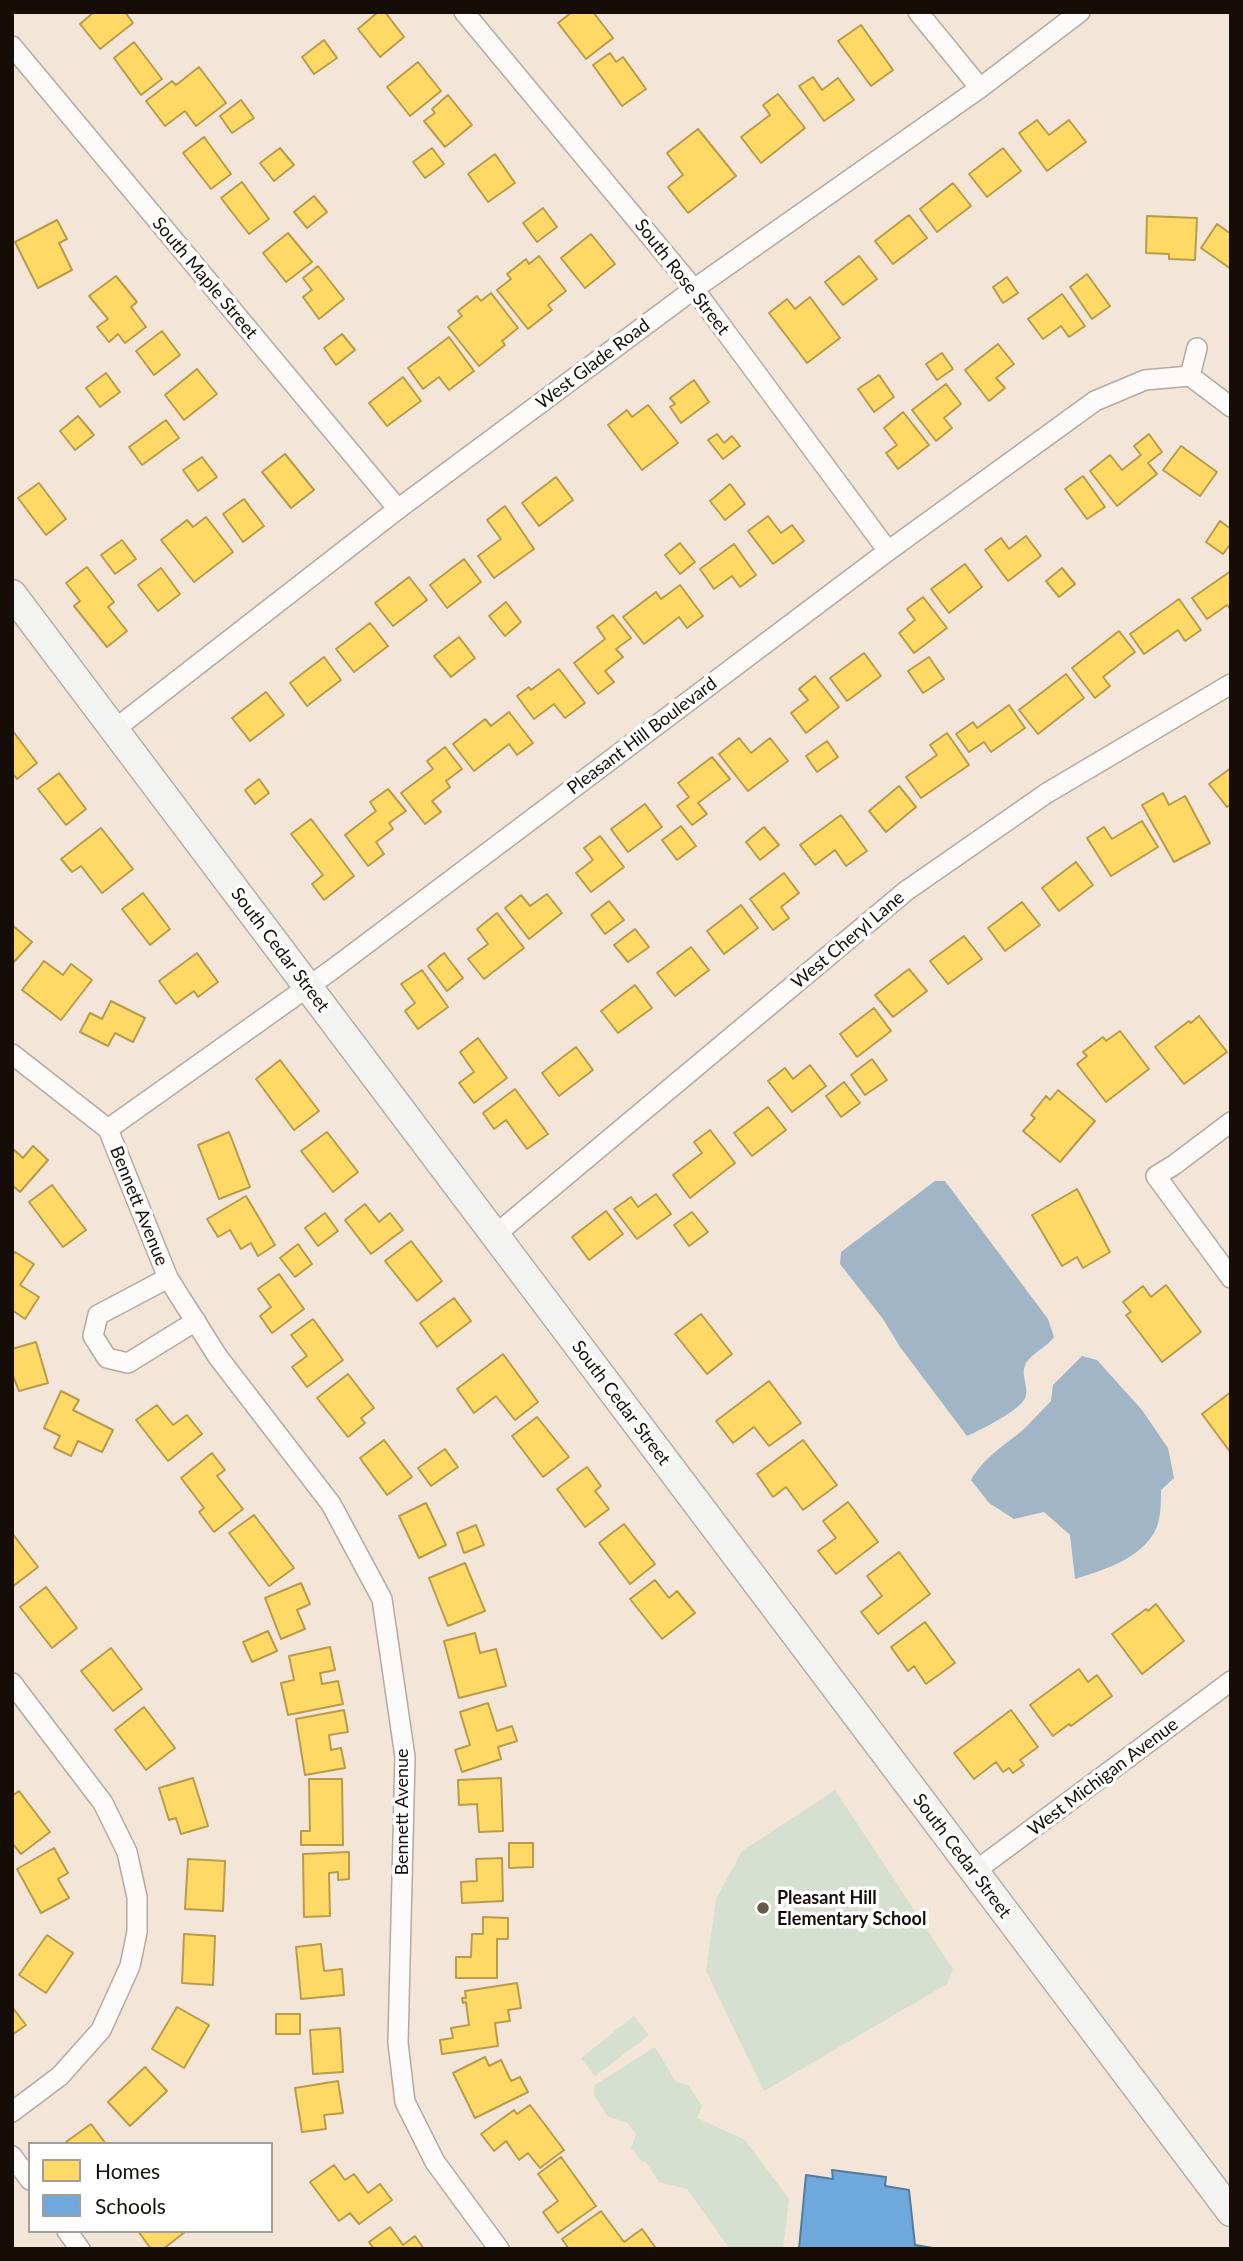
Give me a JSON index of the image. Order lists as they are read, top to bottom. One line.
{"streets":{"street":["South Rose Street","South Maple Street","West Glade Road","Pleasant Hill Boulevard","West Cheryl Lane","South Cedar Street","Bennett Avenue","West Michigan Avenue"]},"crossings":[["South Rose Street","West Glade Road"],["South Rose Street","Pleasant Hill Boulevard"],["South Maple Street","West Glade Road"],["West Glade Road","South Cedar Street"],["Pleasant Hill Boulevard","South Cedar Street"],["Pleasant Hill Boulevard","Bennett Avenue"],["West Cheryl Lane","South Cedar Street"],["South Cedar Street","West Michigan Avenue"]],"places":["Pleasant Hill Elementary School"],"legend":["Homes","Schools"]}
